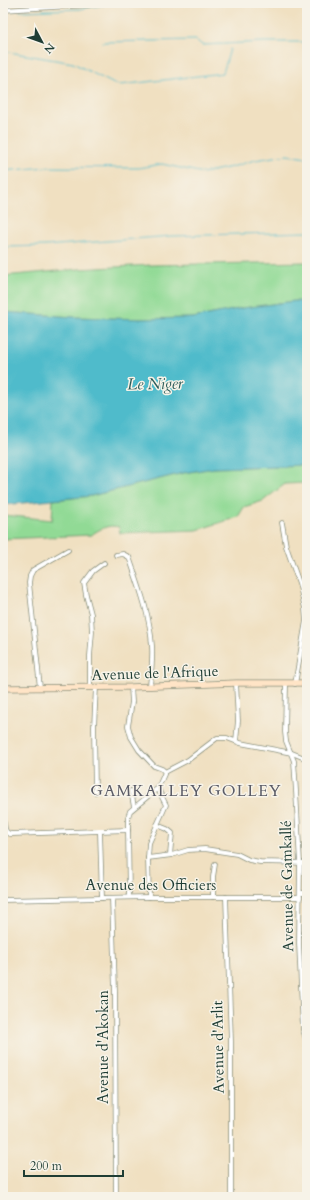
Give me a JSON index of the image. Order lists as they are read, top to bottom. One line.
{"streets":{"main road":["Avenue de l'Afrique"],"street":["Avenue des Officiers","Avenue de Gamkallé","Avenue d'Akokan","Avenue d'Arlit"]},"crossings":[["Avenue de l'Afrique","Avenue de Gamkallé"],["Avenue des Officiers","Avenue de Gamkallé"],["Avenue des Officiers","Avenue d'Akokan"],["Avenue des Officiers","Avenue d'Arlit"]],"districts":["GAMKALLEY GOLLEY"],"water":["Le Niger"],"scale_bar":"200 m","north":"bottom right"}
